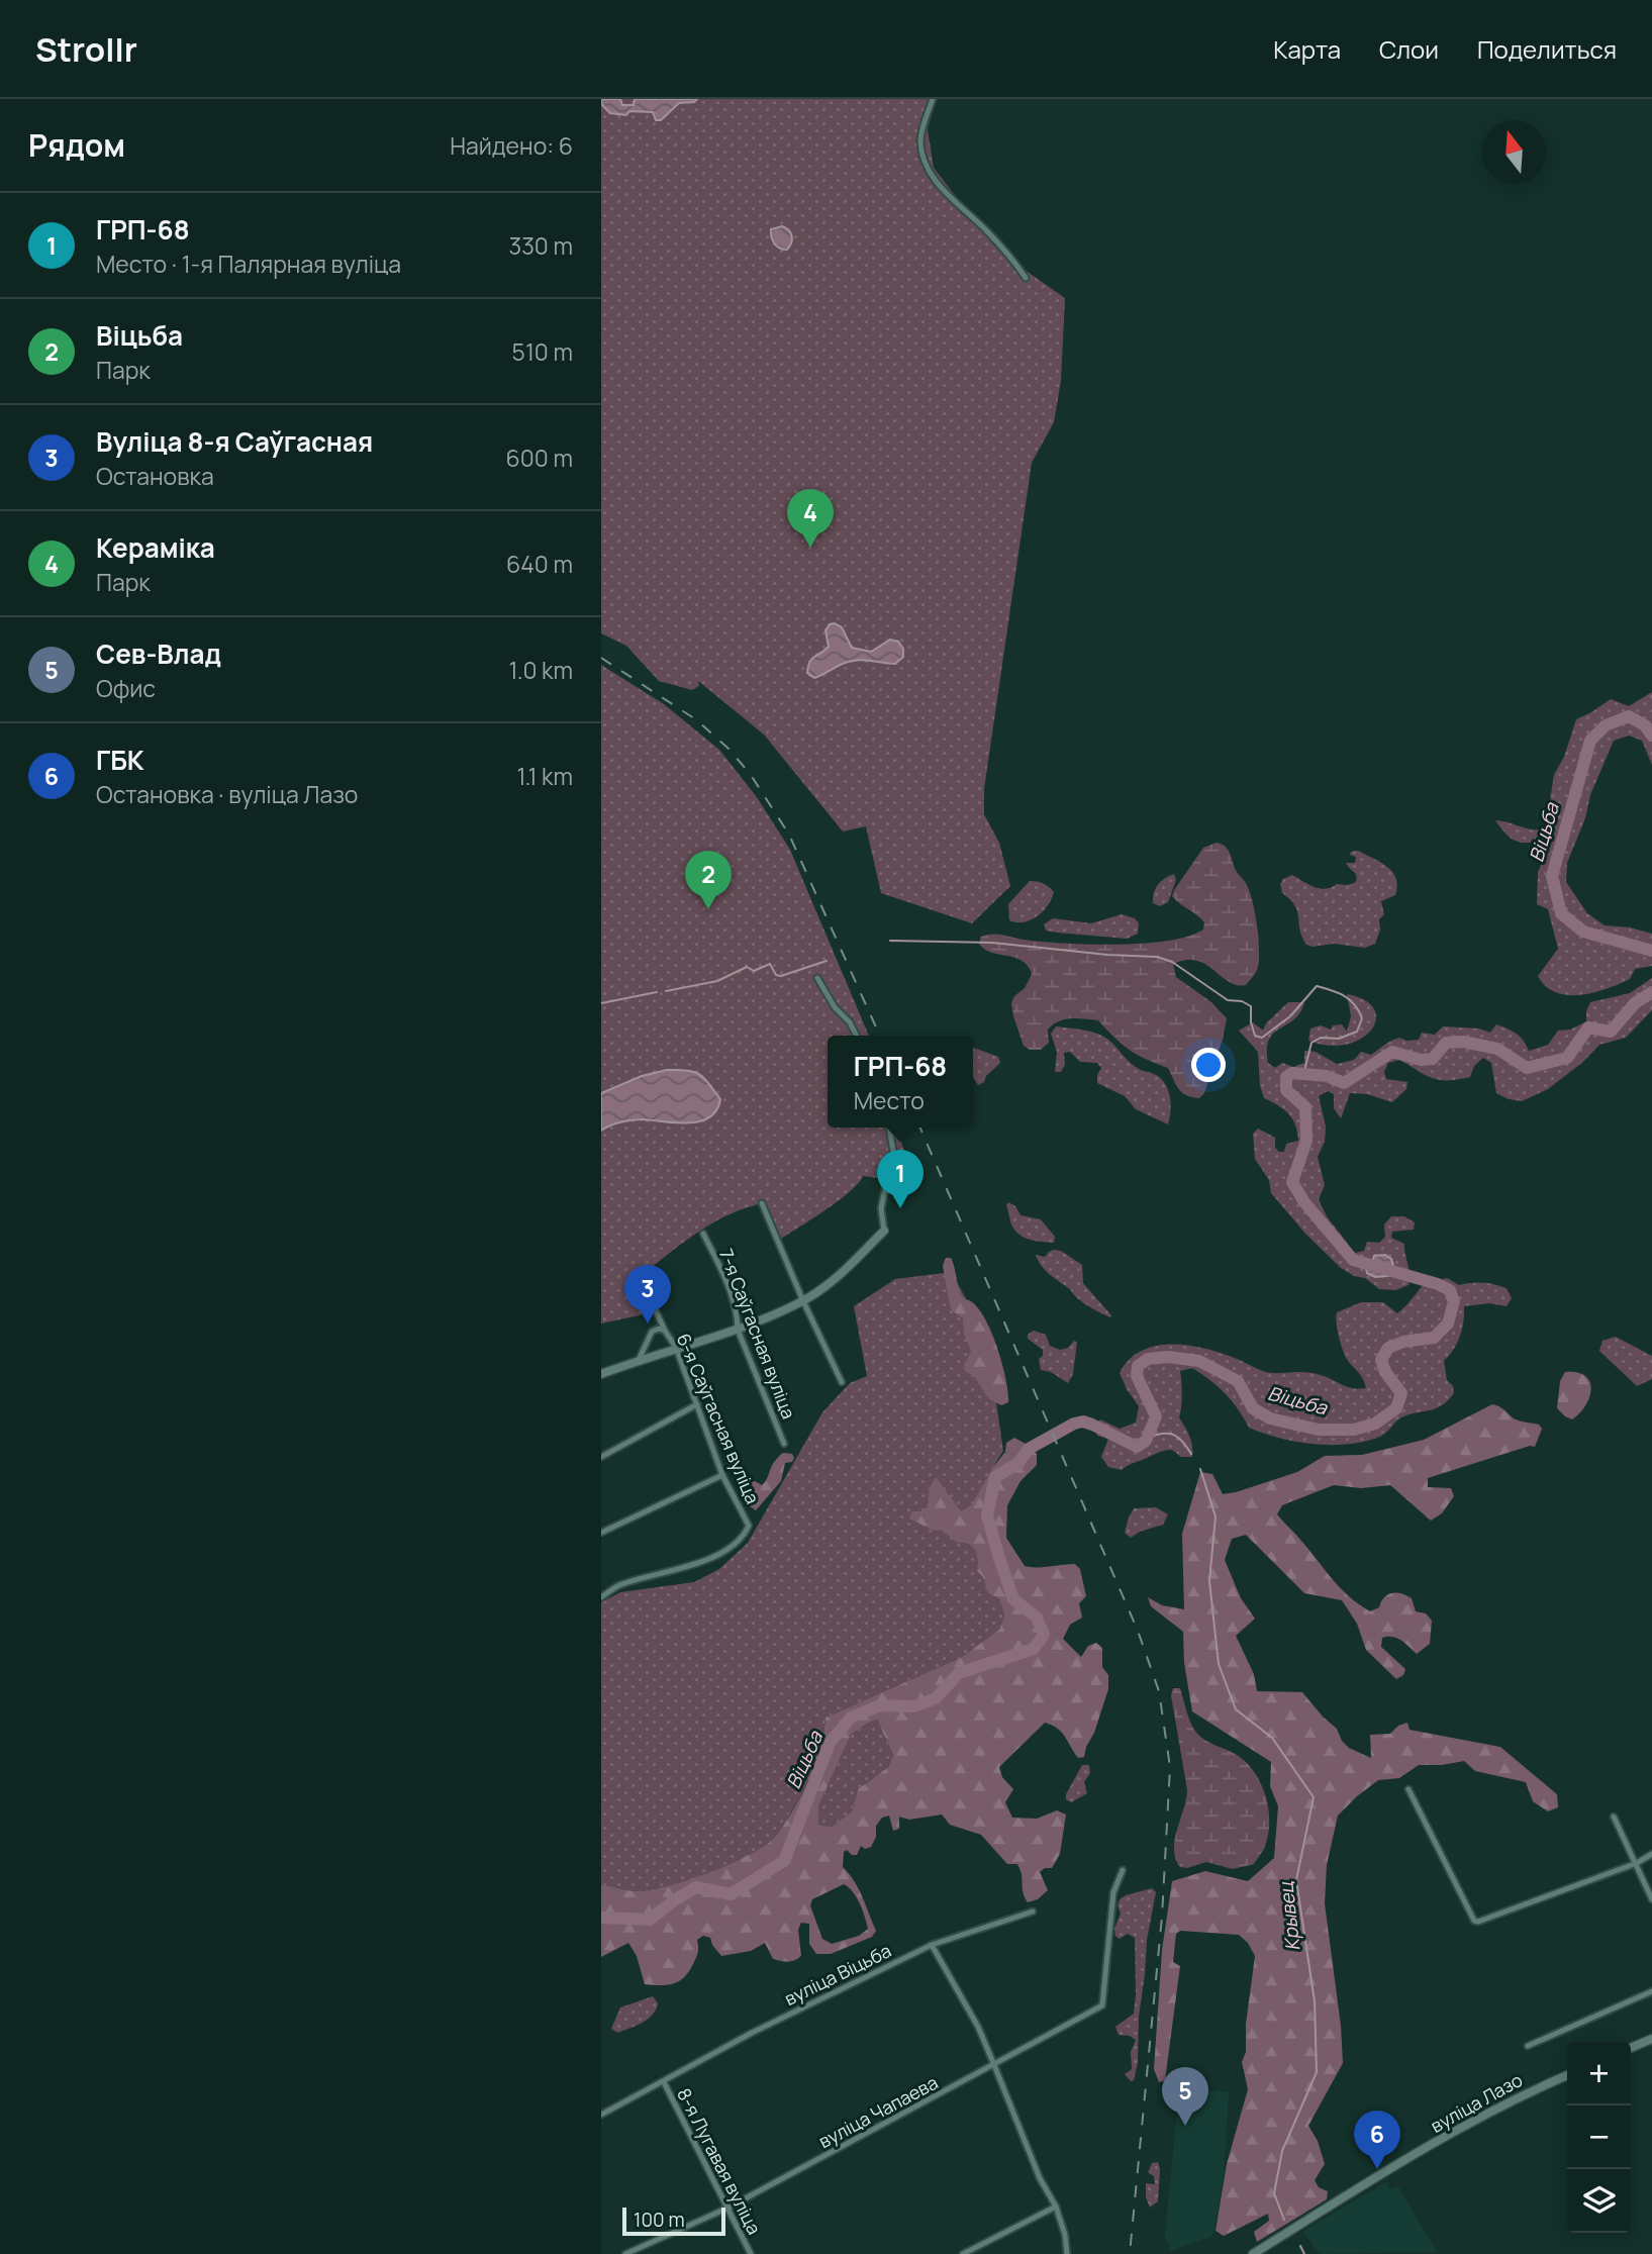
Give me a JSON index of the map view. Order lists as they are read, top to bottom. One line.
{"streets":{"main road":["вуліца Лазо"],"street":["7-я Саўгасная вуліца","6-я Саўгасная вуліца","вуліца Віцьба","вуліца Чапаева","8-я Лугавая вуліца"]},"crossings":[["вуліца Віцьба","8-я Лугавая вуліца"],["вуліца Чапаева","8-я Лугавая вуліца"]],"water":["Віцьба","Крывец"],"scale_bar":"100 m","north":"top","page":{"header":"Strollr","nav":["Карта","Слои","Поделиться"],"heading":["Рядом","Найдено: 6"],"list":[{"mark":"1","name":"ГРП-68","note":"Место · 1-я Палярная вуліца","value":"330 m"},{"mark":"2","name":"Віцьба","note":"Парк","value":"510 m"},{"mark":"3","name":"Вуліца 8-я Саўгасная","note":"Остановка","value":"600 m"},{"mark":"4","name":"Кераміка","note":"Парк","value":"640 m"},{"mark":"5","name":"Сев-Влад","note":"Офис","value":"1.0 km"},{"mark":"6","name":"ГБК","note":"Остановка · вуліца Лазо","value":"1.1 km"}],"pins":["4","2","1","3","5","6"],"popup":["ГРП-68","Место"],"map_buttons":["+","−"],"scale":"100 m"}}
